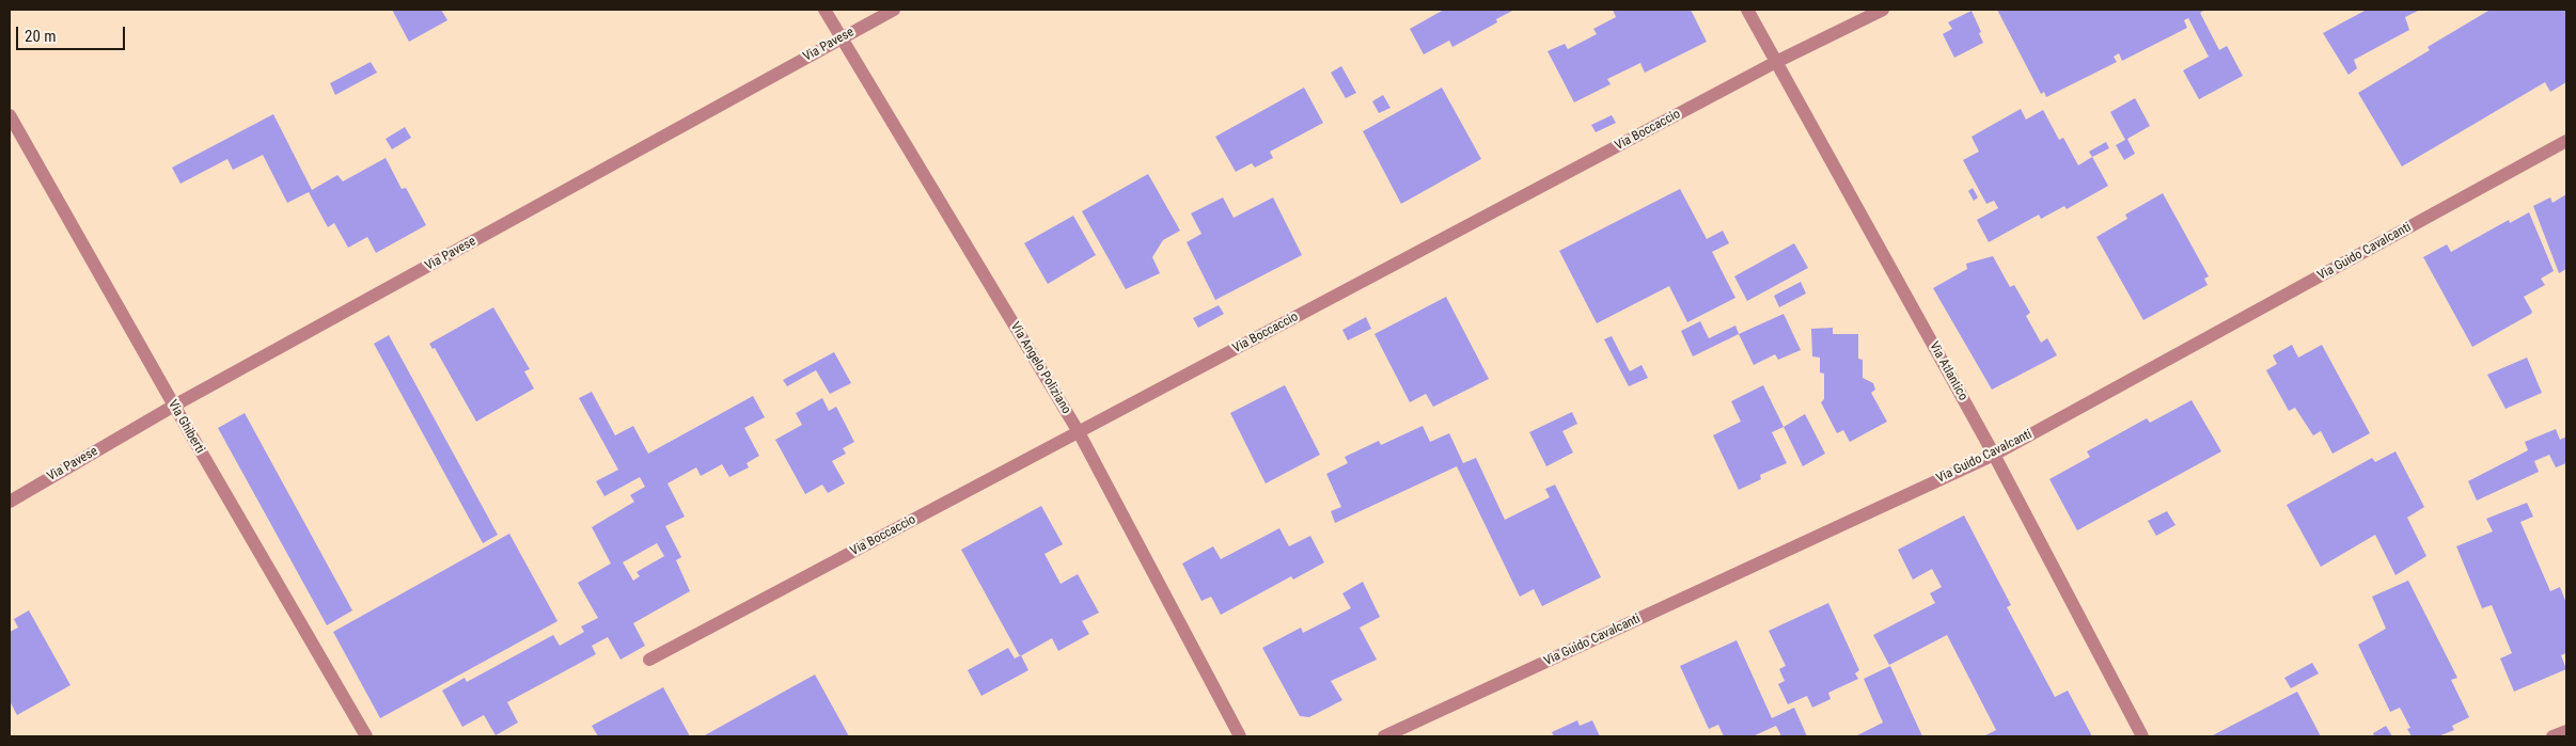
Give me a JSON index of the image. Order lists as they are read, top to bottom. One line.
{"streets":{"street":["Via Pavese","Via Boccaccio","Via Guido Cavalcanti","Via Angelo Poliziano","Via Atlantico","Via Ghiberti"]},"crossings":[["Via Pavese","Via Angelo Poliziano"],["Via Pavese","Via Ghiberti"],["Via Boccaccio","Via Angelo Poliziano"],["Via Boccaccio","Via Atlantico"],["Via Guido Cavalcanti","Via Atlantico"]],"scale_bar":"20 m"}
